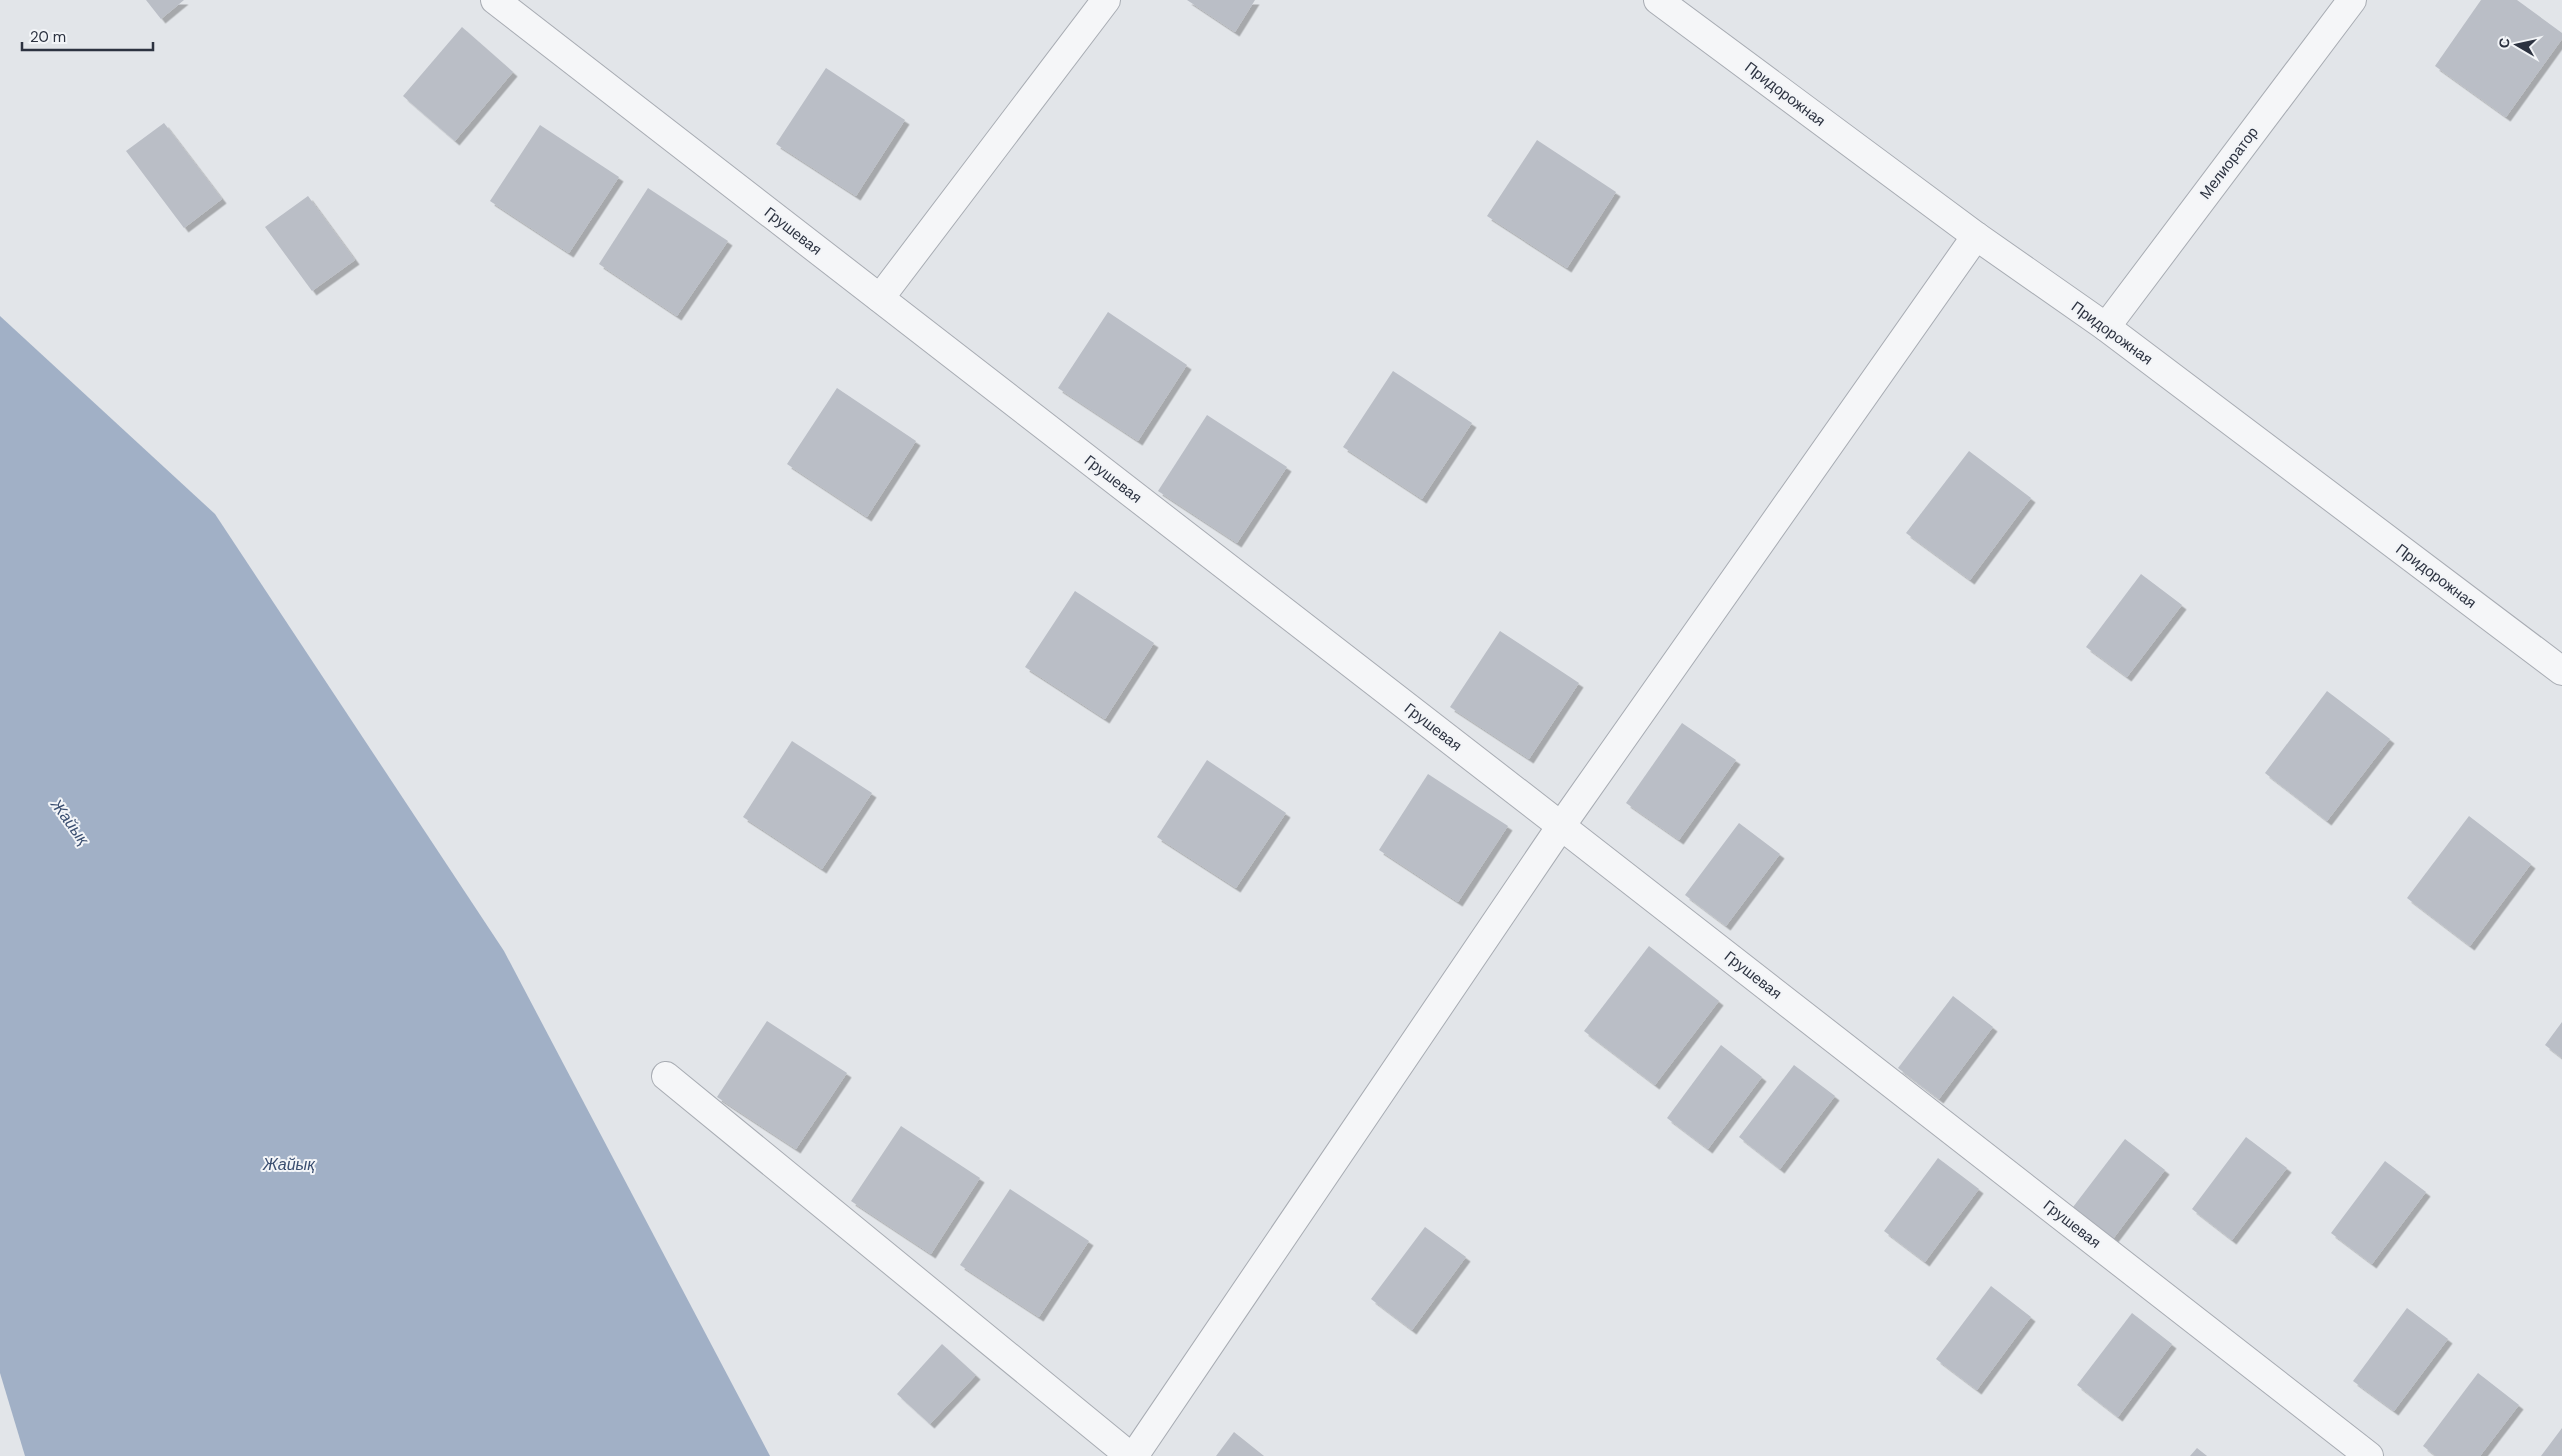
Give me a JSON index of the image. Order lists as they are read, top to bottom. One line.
{"streets":{"street":["Придорожная","Мелиоратор","Грушевая"]},"crossings":[["Придорожная","Мелиоратор"]],"water":["Жайық"],"scale_bar":"20 m","north":"left"}
